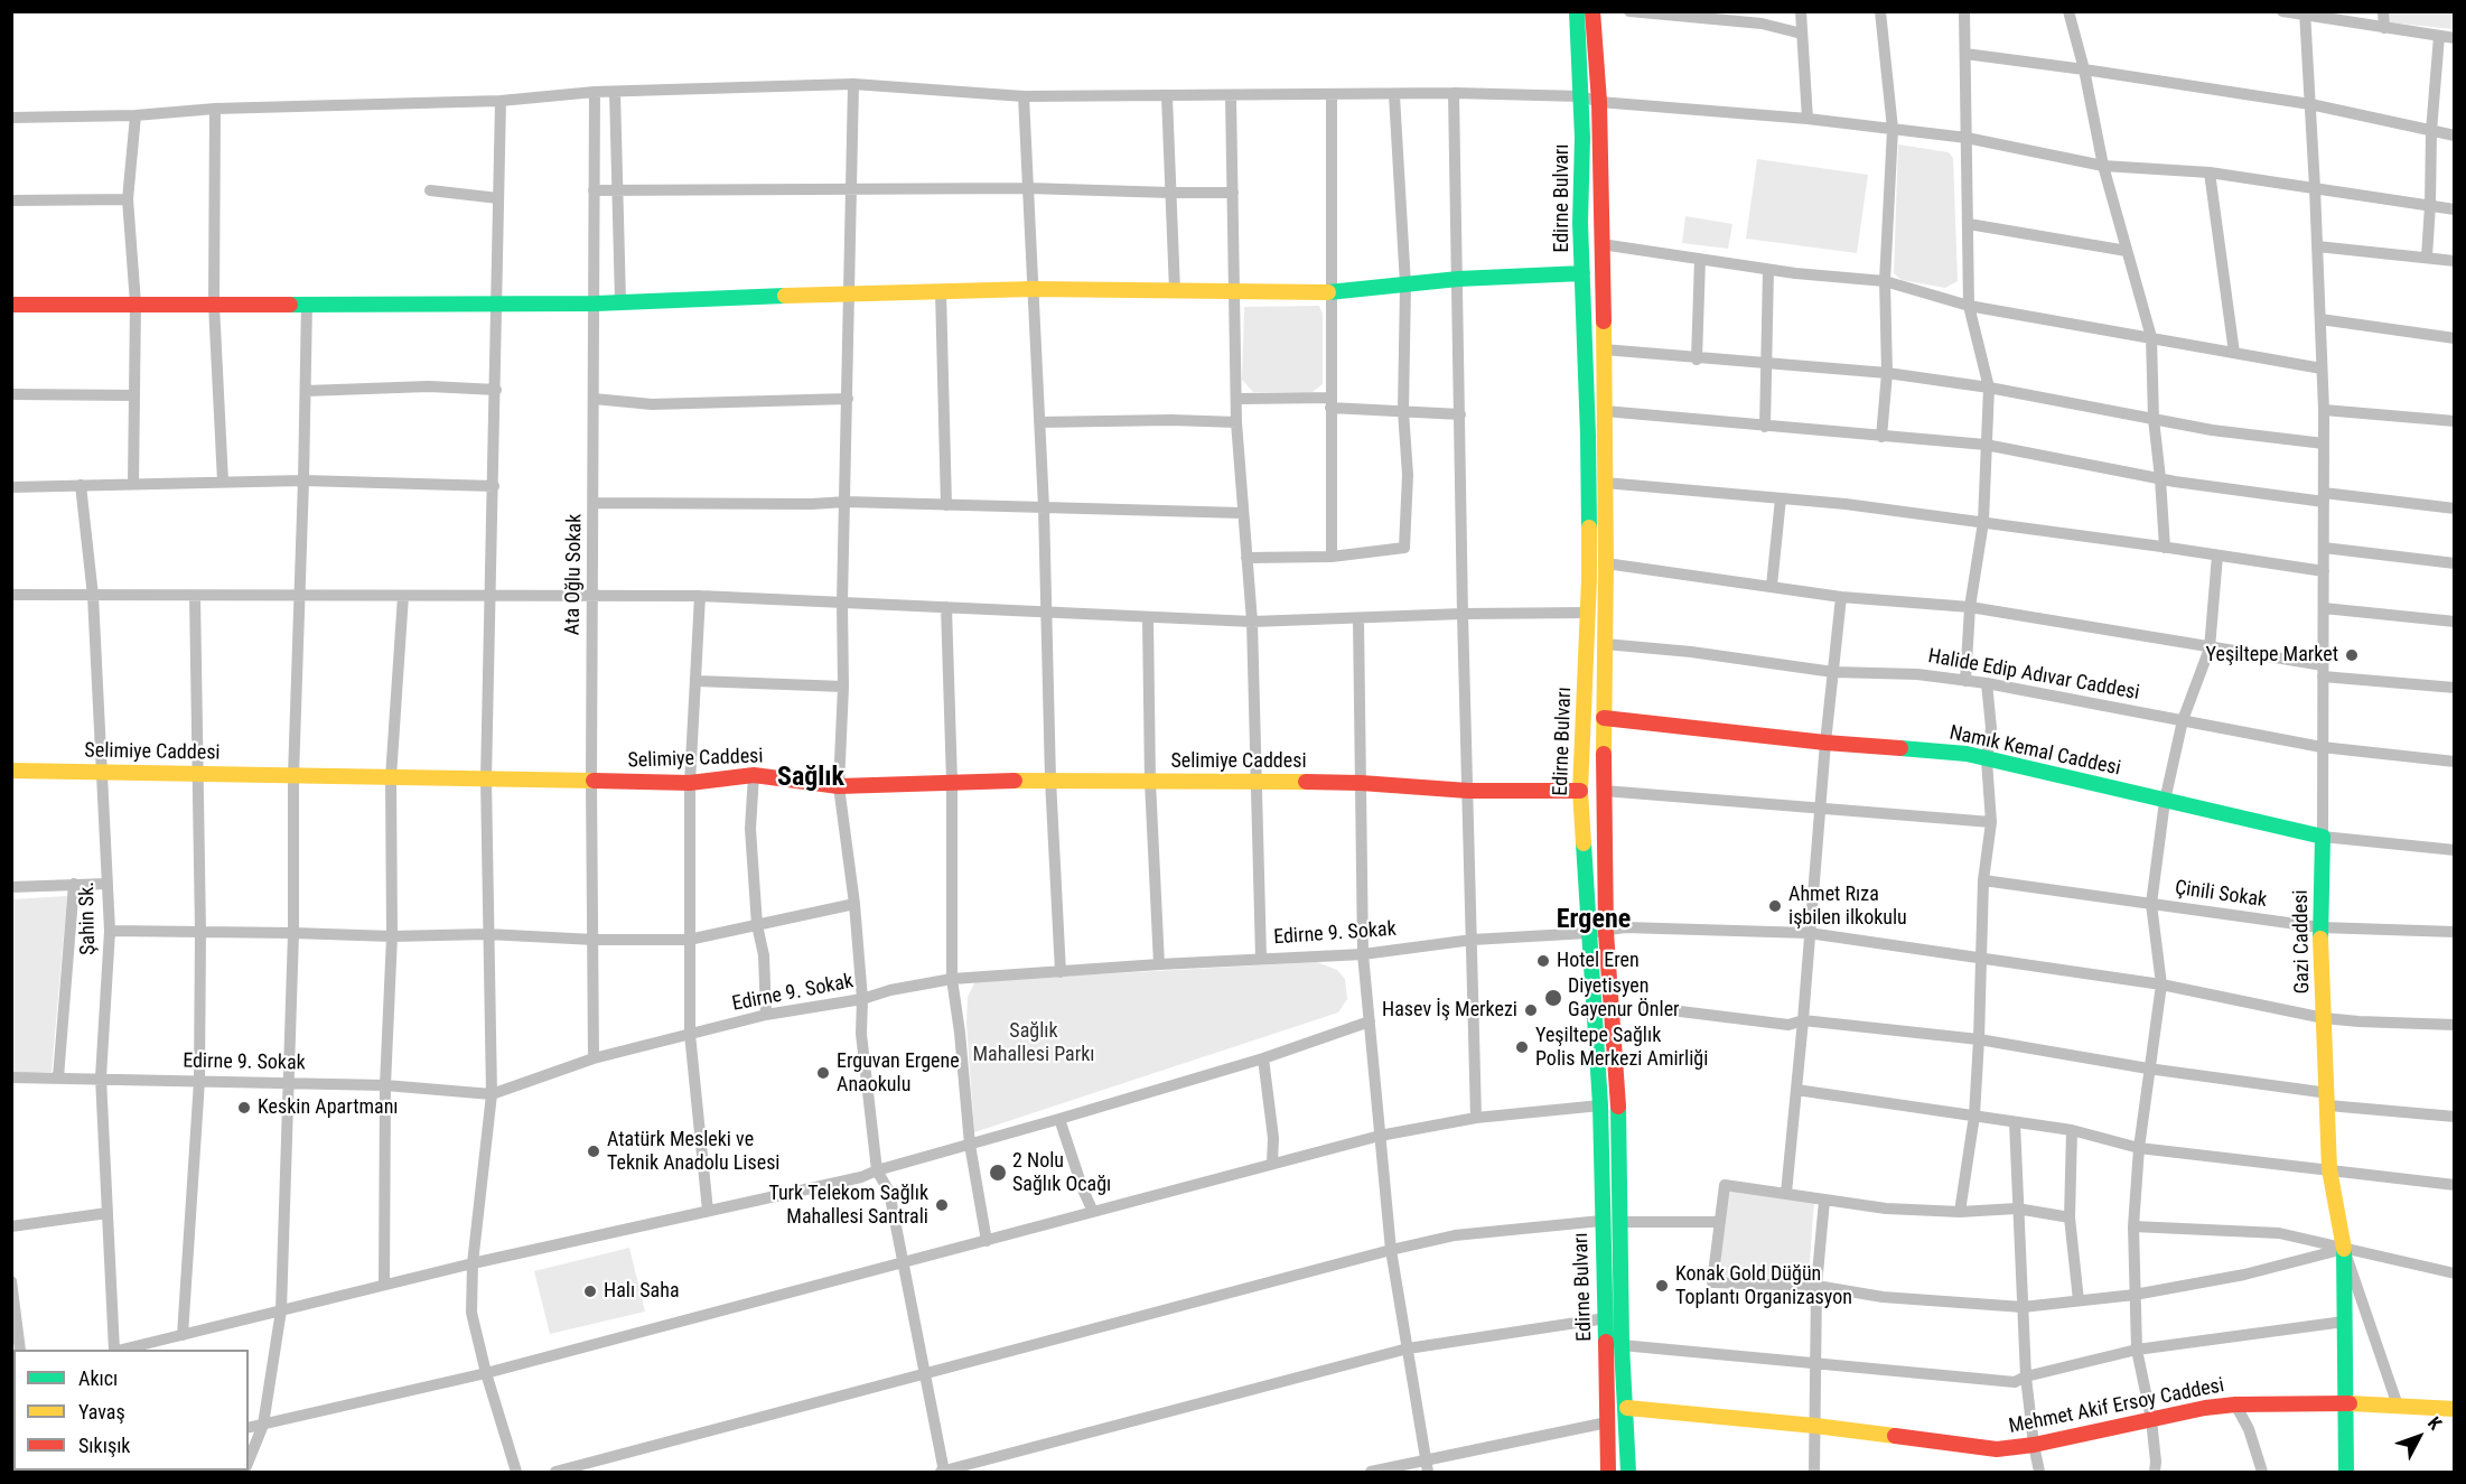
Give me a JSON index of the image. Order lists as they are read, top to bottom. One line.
{"streets":{"main road":["Edirne Bulvarı","Namık Kemal Caddesi","Selimiye Caddesi","Gazi Caddesi","Mehmet Akif Ersoy Caddesi"],"street":["Ata Oğlu Sokak","Halide Edip Adıvar Caddesi","Çinili Sokak","Şahin Sk.","Edirne 9. Sokak"]},"crossings":[["Edirne Bulvarı","Halide Edip Adıvar Caddesi"],["Edirne Bulvarı","Namık Kemal Caddesi"],["Edirne Bulvarı","Selimiye Caddesi"],["Edirne Bulvarı","Edirne 9. Sokak"],["Edirne Bulvarı","Mehmet Akif Ersoy Caddesi"],["Ata Oğlu Sokak","Selimiye Caddesi"],["Ata Oğlu Sokak","Edirne 9. Sokak"],["Halide Edip Adıvar Caddesi","Gazi Caddesi"],["Namık Kemal Caddesi","Gazi Caddesi"],["Selimiye Caddesi","Şahin Sk."],["Çinili Sokak","Gazi Caddesi"],["Şahin Sk.","Edirne 9. Sokak"],["Edirne 9. Sokak","Gazi Caddesi"],["Gazi Caddesi","Mehmet Akif Ersoy Caddesi"]],"districts":["Sağlık","Ergene"],"parks":["Sağlık Mahallesi Parkı"],"places":["Yeşiltepe Market","Ahmet Rıza işbilen ilkokulu","Hotel Eren","Diyetisyen Gayenur Önler","Hasev İş Merkezi","Yeşiltepe Sağlık Polis Merkezi Amirliği","Erguvan Ergene Anaokulu","Keskin Apartmanı","Atatürk Mesleki ve Teknik Anadolu Lisesi","2 Nolu Sağlık Ocağı","Turk Telekom Sağlık Mahallesi Santrali","Konak Gold Düğün Toplantı Organizasyon","Halı Saha"],"legend":["Akıcı","Yavaş","Sıkışık"],"north":"top right"}
